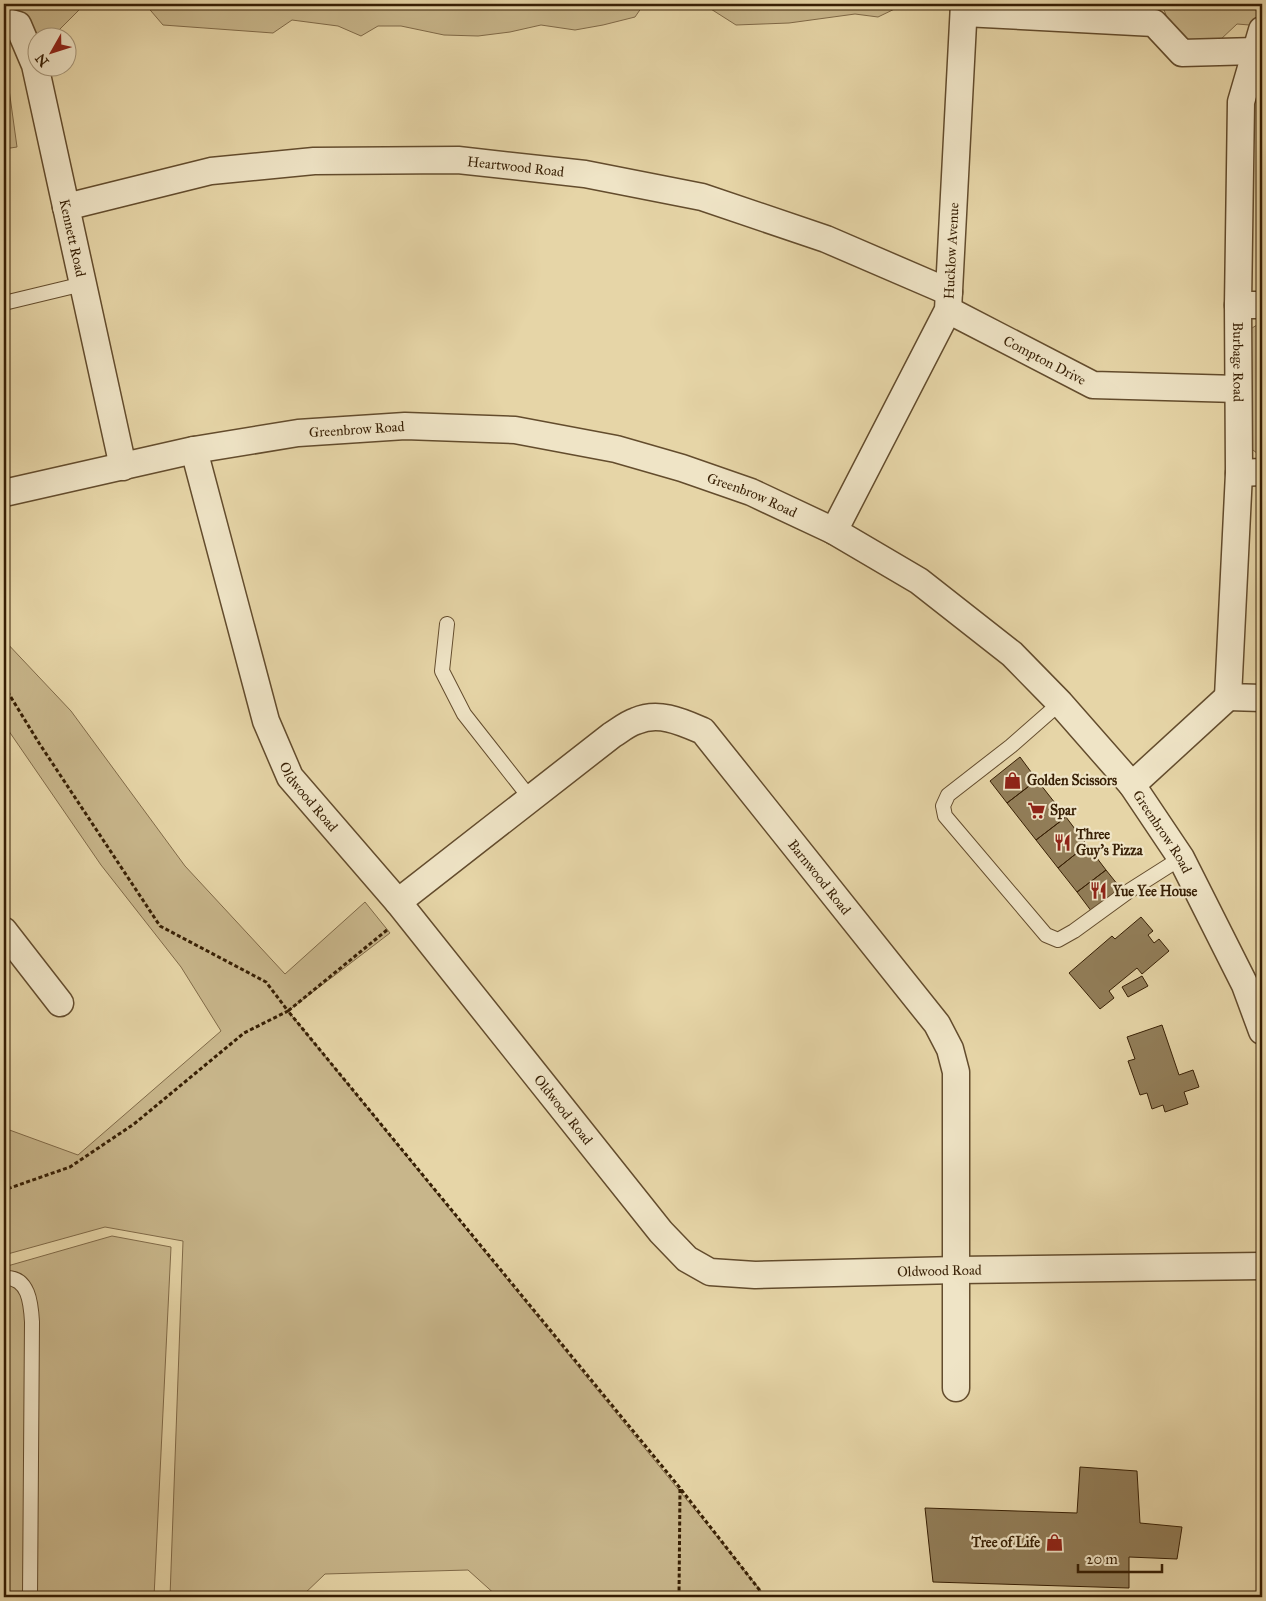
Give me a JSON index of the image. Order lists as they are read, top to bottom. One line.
{"streets":{"street":["Heartwood Road","Kennett Road","Hucklow Avenue","Compton Drive","Burbage Road","Greenbrow Road","Oldwood Road","Barnwood Road"]},"crossings":[["Heartwood Road","Kennett Road"],["Heartwood Road","Hucklow Avenue"],["Heartwood Road","Compton Drive"],["Kennett Road","Greenbrow Road"],["Hucklow Avenue","Compton Drive"],["Hucklow Avenue","Greenbrow Road"],["Compton Drive","Burbage Road"],["Greenbrow Road","Oldwood Road"],["Oldwood Road","Barnwood Road"]],"places":{"shop":["Golden Scissors","Tree of Life"],"supermarket":["Spar"],"restaurant":["Three Guy's Pizza","Yue Yee House"]},"scale_bar":"20 m","north":"bottom left"}
